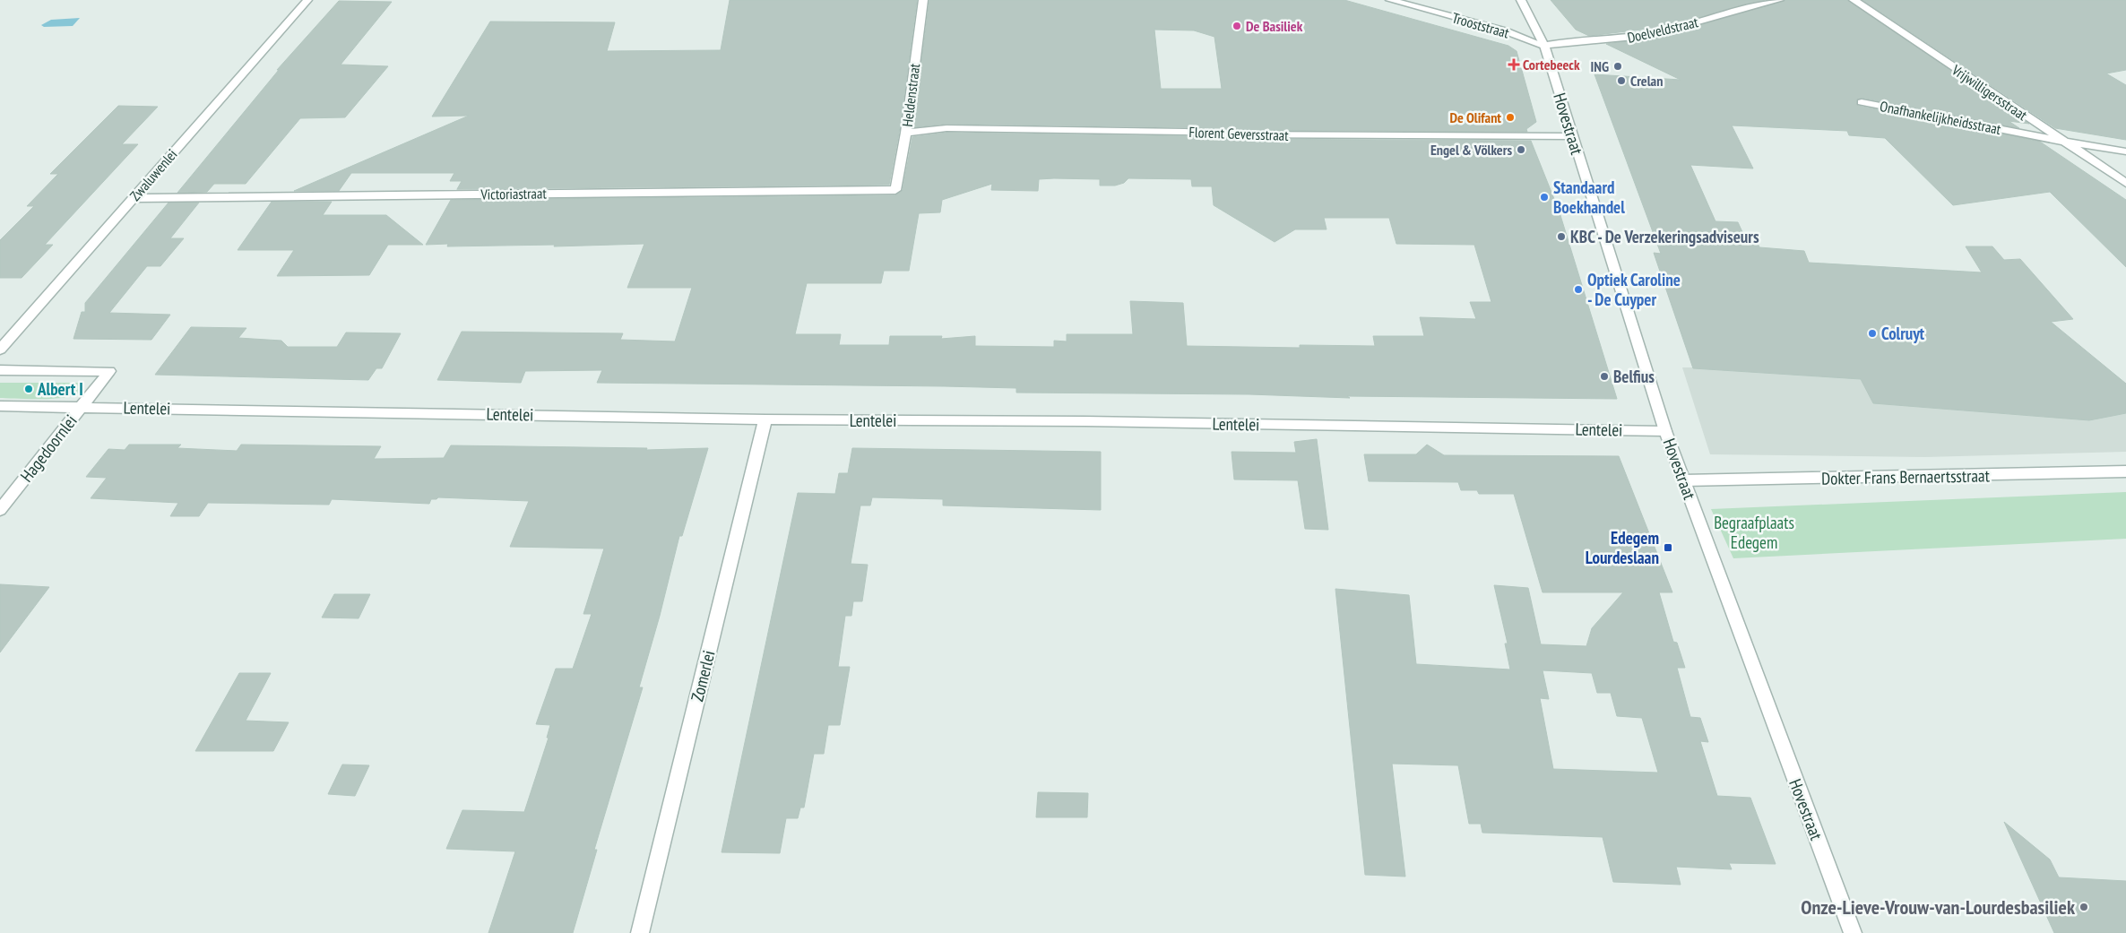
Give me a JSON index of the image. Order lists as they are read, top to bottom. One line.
{"streets":{"street":["Trooststraat","Doelveldstraat","Vrijwilligersstraat","Heldenstraat","Onafhankelijkheidsstraat","Hovestraat","Florent Geversstraat","Zwaluwenlei","Victoriastraat","Lentelei","Hagedoornlei","Dokter Frans Bernaertsstraat","Zomerlei"]},"crossings":[["Trooststraat","Doelveldstraat"],["Trooststraat","Hovestraat"],["Doelveldstraat","Hovestraat"],["Vrijwilligersstraat","Onafhankelijkheidsstraat"],["Heldenstraat","Florent Geversstraat"],["Heldenstraat","Victoriastraat"],["Hovestraat","Florent Geversstraat"],["Hovestraat","Lentelei"],["Hovestraat","Dokter Frans Bernaertsstraat"],["Zwaluwenlei","Victoriastraat"],["Lentelei","Hagedoornlei"],["Lentelei","Zomerlei"]],"parks":["Begraafplaats Edegem"],"places":{"other":["De Basiliek","ING","Crelan","De Olifant","Engel & Völkers","Standaard Boekhandel","KBC - De Verzekeringsadviseurs","Optiek Caroline - De Cuyper","Colruyt","Belfius","Albert I","Onze-Lieve-Vrouw-van-Lourdesbasiliek"],"health":["Cortebeeck"],"transit":["Edegem Lourdeslaan"]}}
